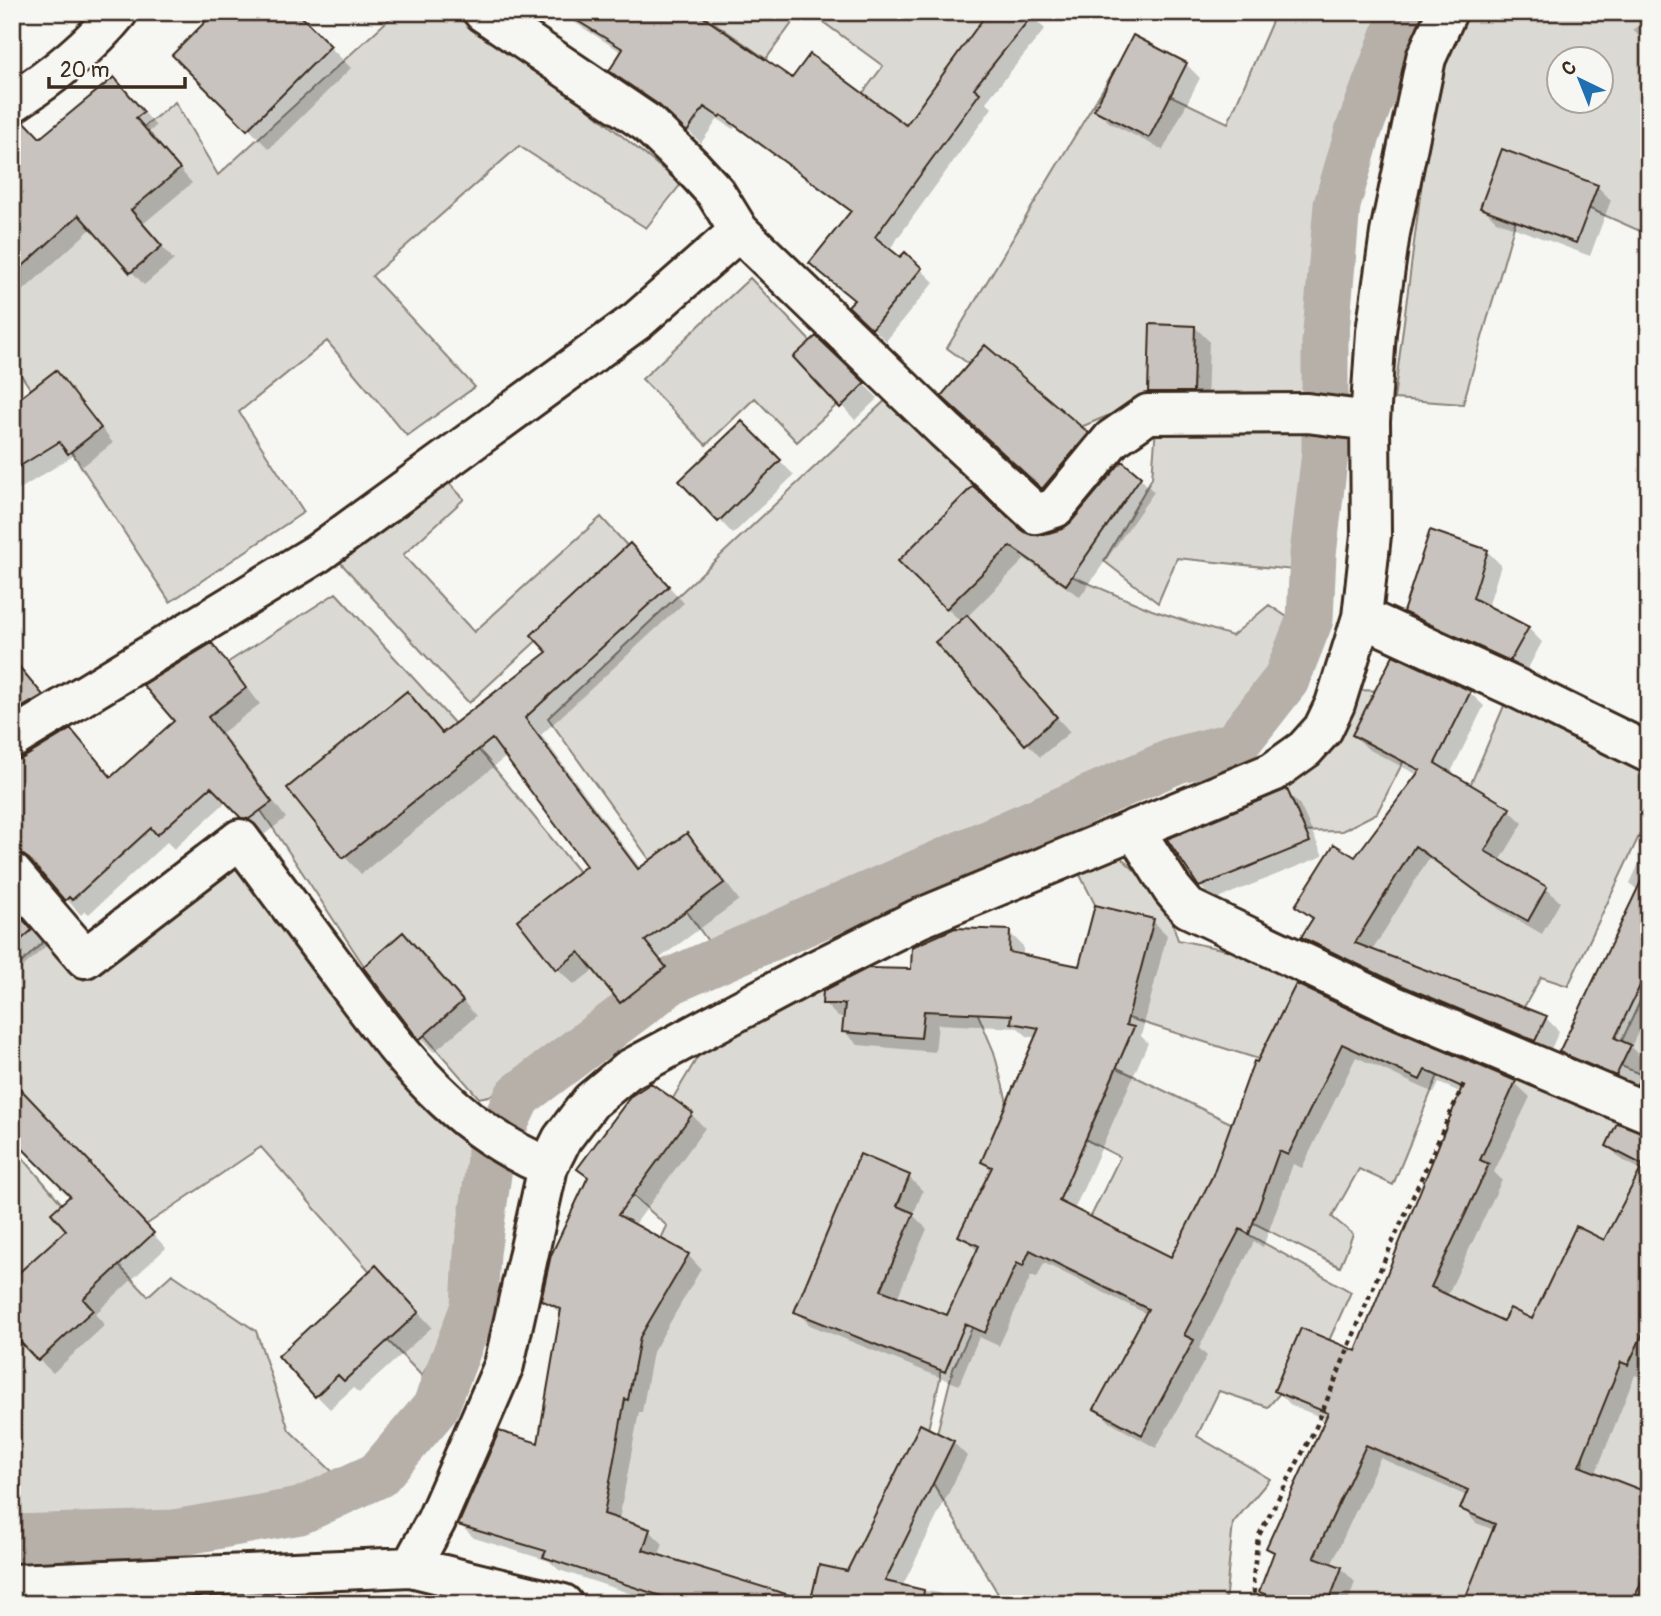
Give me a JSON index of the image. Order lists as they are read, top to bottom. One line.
{"scale_bar":"20 m","north":"top left"}
